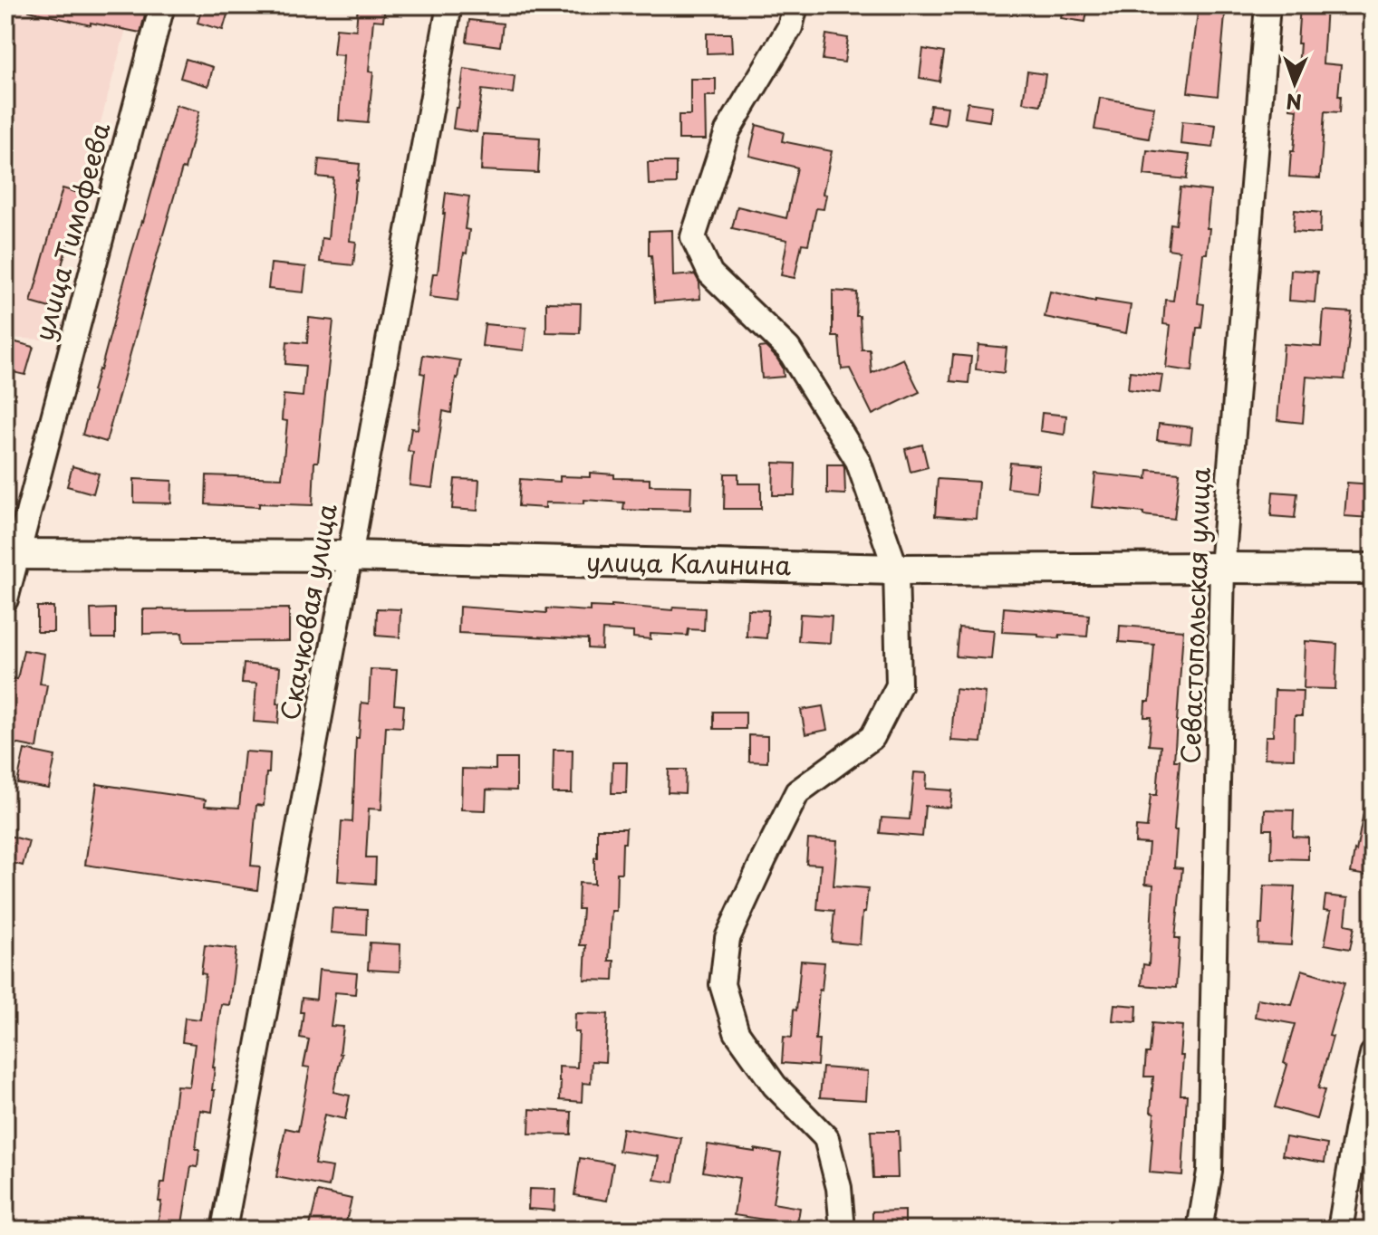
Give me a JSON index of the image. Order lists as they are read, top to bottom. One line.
{"streets":{"main road":["улица Калинина"],"street":["улица Тимофеева","Скачковая улица","Севастопольская улица"]},"crossings":[["улица Тимофеева","улица Калинина"],["улица Калинина","Скачковая улица"],["улица Калинина","Севастопольская улица"]],"north":"bottom"}
